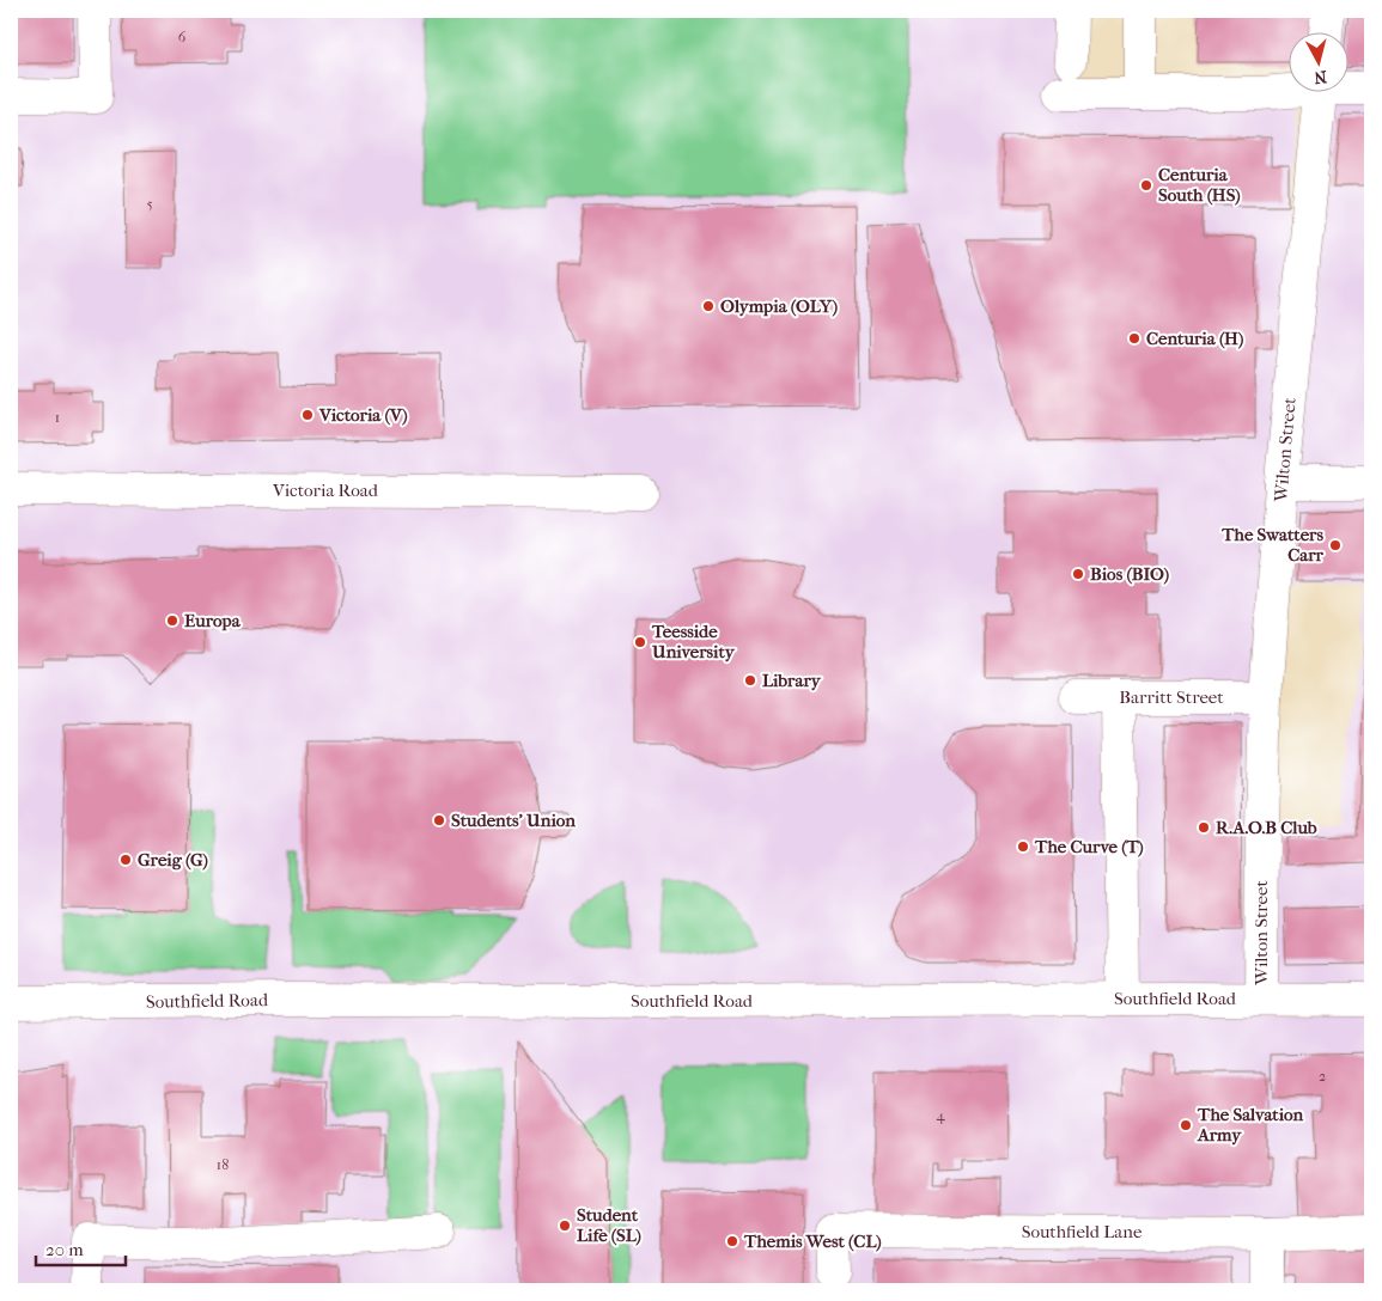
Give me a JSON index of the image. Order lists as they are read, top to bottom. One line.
{"streets":{"street":["Wilton Street","Victoria Road","Barritt Street","Southfield Road","Southfield Lane"]},"crossings":[["Wilton Street","Barritt Street"],["Wilton Street","Southfield Road"]],"places":["Centuria South (HS)","Olympia (OLY)","Centuria (H)","Victoria (V)","The Swatters Carr","Bios (BIO)","Europa","Teesside University","Library","Students' Union","R.A.O.B Club","The Curve (T)","Greig (G)","The Salvation Army","Student Life (SL)","Themis West (CL)"],"house_numbers":["6","5","1","2","4","18"],"scale_bar":"20 m","north":"bottom"}
